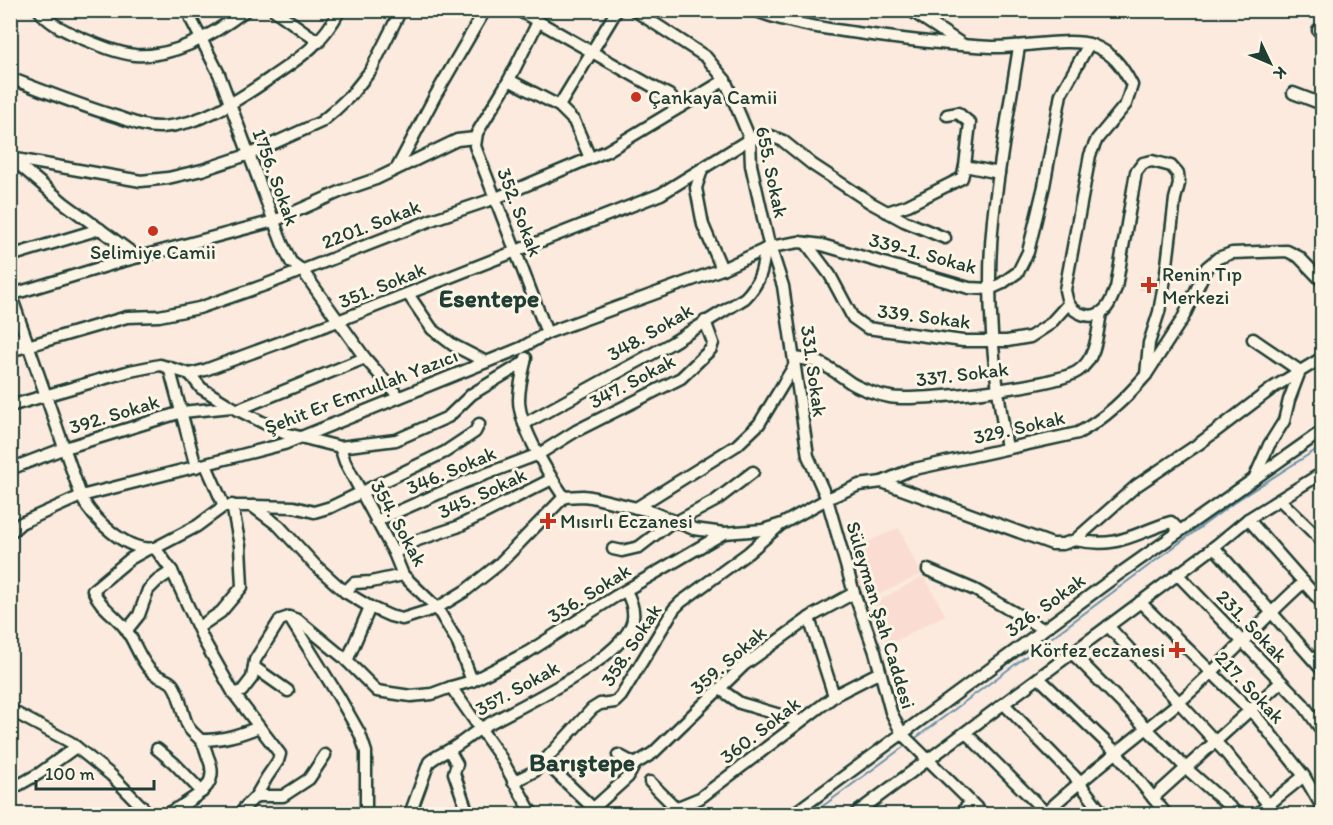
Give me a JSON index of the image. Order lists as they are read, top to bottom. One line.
{"streets":{"street":["655. Sokak","1756. Sokak","352. Sokak","2201. Sokak","339-1. Sokak","351. Sokak","339. Sokak","348. Sokak","331. Sokak","337. Sokak","347. Sokak","Şehit Er Emrullah Yazıcı","392. Sokak","329. Sokak","346. Sokak","345. Sokak","354. Sokak","336. Sokak","326. Sokak","Süleyman Şah Caddesi","231. Sokak","358. Sokak","359. Sokak","217. Sokak","357. Sokak","360. Sokak"]},"crossings":[["655. Sokak","2201. Sokak"],["655. Sokak","339-1. Sokak"],["655. Sokak","351. Sokak"],["655. Sokak","348. Sokak"],["655. Sokak","331. Sokak"],["1756. Sokak","2201. Sokak"],["1756. Sokak","351. Sokak"],["1756. Sokak","Şehit Er Emrullah Yazıcı"],["1756. Sokak","392. Sokak"],["352. Sokak","2201. Sokak"],["352. Sokak","351. Sokak"],["352. Sokak","Şehit Er Emrullah Yazıcı"],["339-1. Sokak","339. Sokak"],["339-1. Sokak","348. Sokak"],["339-1. Sokak","331. Sokak"],["339-1. Sokak","Şehit Er Emrullah Yazıcı"],["348. Sokak","331. Sokak"],["348. Sokak","347. Sokak"],["331. Sokak","337. Sokak"],["331. Sokak","329. Sokak"],["331. Sokak","Süleyman Şah Caddesi"],["347. Sokak","346. Sokak"],["329. Sokak","Süleyman Şah Caddesi"],["329. Sokak","358. Sokak"],["346. Sokak","354. Sokak"],["345. Sokak","354. Sokak"],["354. Sokak","336. Sokak"],["336. Sokak","357. Sokak"],["326. Sokak","Süleyman Şah Caddesi"],["Süleyman Şah Caddesi","359. Sokak"],["Süleyman Şah Caddesi","360. Sokak"]],"districts":["Esentepe","Barıştepe"],"places":{"other":["Çankaya Camii","Selimiye Camii"],"health":["Renin Tıp Merkezi","Mısırlı Eczanesi","Körfez eczanesi"]},"scale_bar":"100 m","north":"bottom right"}
